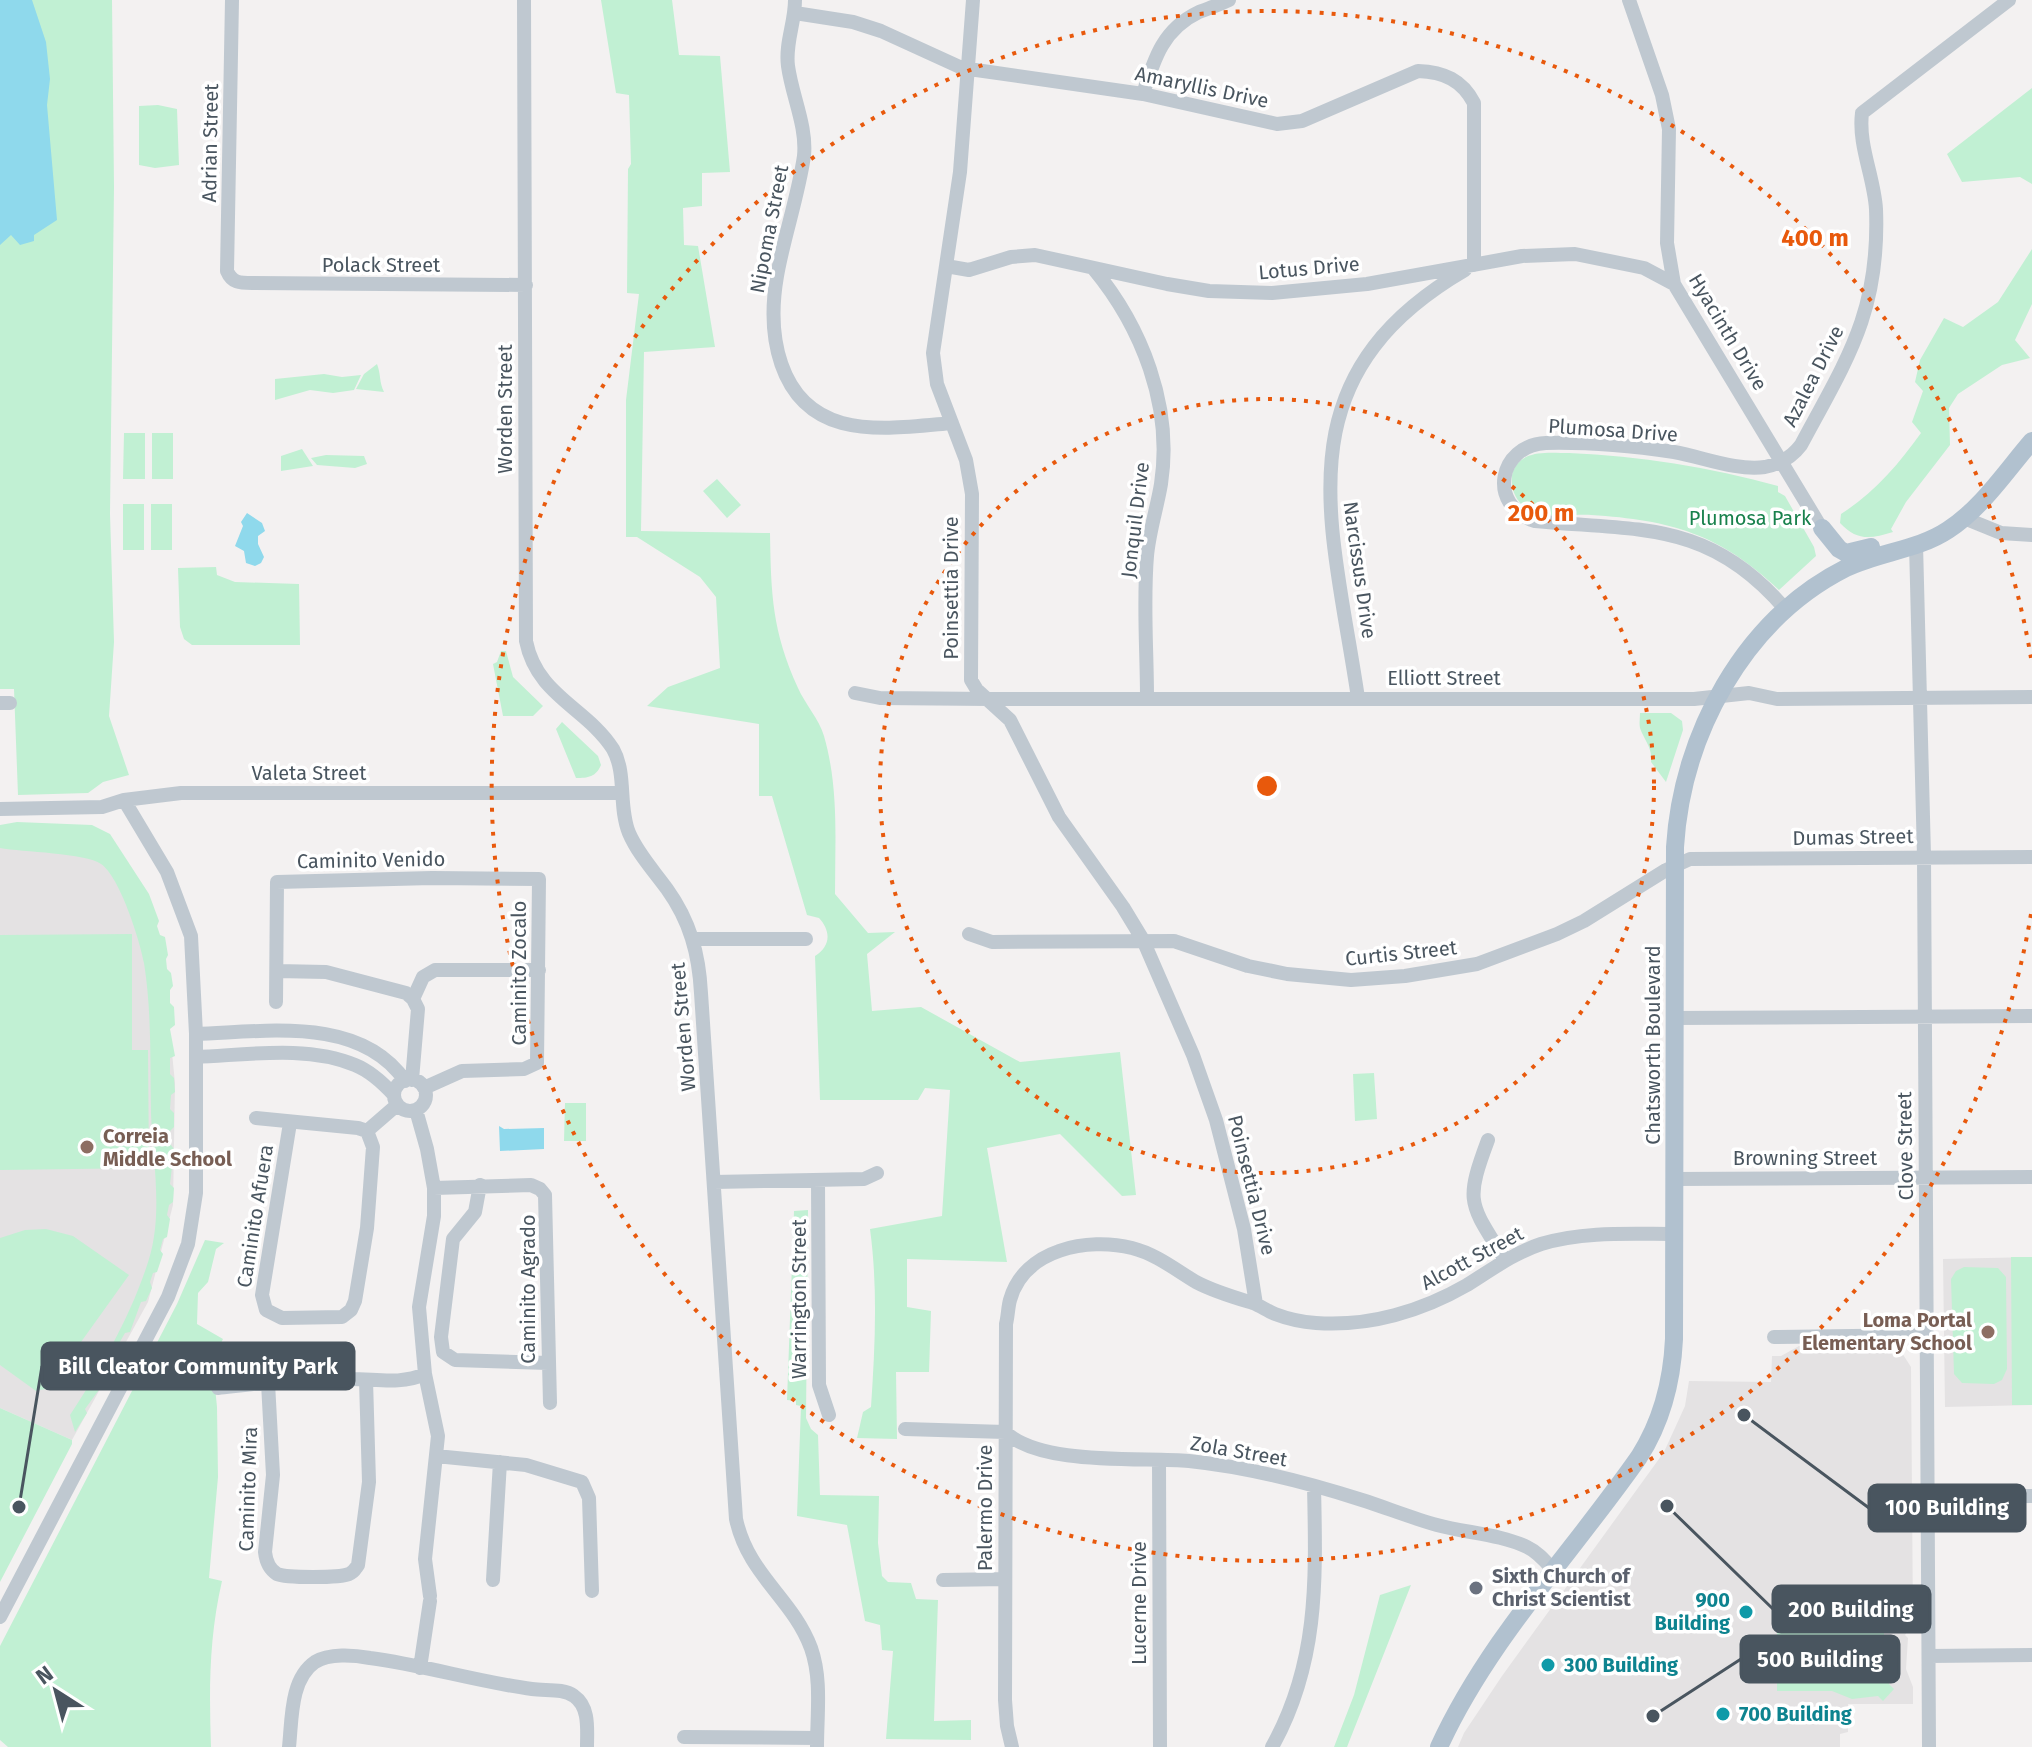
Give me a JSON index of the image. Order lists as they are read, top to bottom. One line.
{"streets":{"main road":["Chatsworth Boulevard"],"street":["Amaryllis Drive","Adrian Street","Nipoma Street","Polack Street","Lotus Drive","Hyacinth Drive","Azalea Drive","Worden Street","Plumosa Drive","Jonquil Drive","Narcissus Drive","Poinsettia Drive","Elliott Street","Valeta Street","Dumas Street","Caminito Venido","Curtis Street","Caminito Zocalo","Clove Street","Browning Street","Caminito Afuera","Alcott Street","Caminito Agrado","Warrington Street","Zola Street","Caminito Mira","Palermo Drive","Lucerne Drive"]},"crossings":[["Amaryllis Drive","Nipoma Street"],["Amaryllis Drive","Lotus Drive"],["Amaryllis Drive","Narcissus Drive"],["Amaryllis Drive","Poinsettia Drive"],["Adrian Street","Polack Street"],["Nipoma Street","Poinsettia Drive"],["Polack Street","Worden Street"],["Lotus Drive","Hyacinth Drive"],["Lotus Drive","Jonquil Drive"],["Lotus Drive","Narcissus Drive"],["Lotus Drive","Poinsettia Drive"],["Hyacinth Drive","Azalea Drive"],["Hyacinth Drive","Plumosa Drive"],["Hyacinth Drive","Chatsworth Boulevard"],["Azalea Drive","Plumosa Drive"],["Worden Street","Valeta Street"],["Plumosa Drive","Chatsworth Boulevard"],["Jonquil Drive","Elliott Street"],["Narcissus Drive","Elliott Street"],["Poinsettia Drive","Elliott Street"],["Poinsettia Drive","Curtis Street"],["Poinsettia Drive","Alcott Street"],["Elliott Street","Chatsworth Boulevard"],["Elliott Street","Clove Street"],["Dumas Street","Curtis Street"],["Dumas Street","Chatsworth Boulevard"],["Dumas Street","Clove Street"],["Caminito Venido","Caminito Zocalo"],["Curtis Street","Chatsworth Boulevard"],["Chatsworth Boulevard","Clove Street"],["Chatsworth Boulevard","Browning Street"],["Chatsworth Boulevard","Alcott Street"],["Chatsworth Boulevard","Zola Street"],["Clove Street","Browning Street"],["Alcott Street","Palermo Drive"],["Zola Street","Palermo Drive"],["Zola Street","Lucerne Drive"]],"parks":["Plumosa Park"],"places":["Correia Middle School","Loma Portal Elementary School","100 Building","200 Building","Bill Cleator Community Park","Sixth Church of Christ Scientist","900 Building","300 Building","700 Building","500 Building"],"north":"top left","rings":["400 m","200 m"]}
